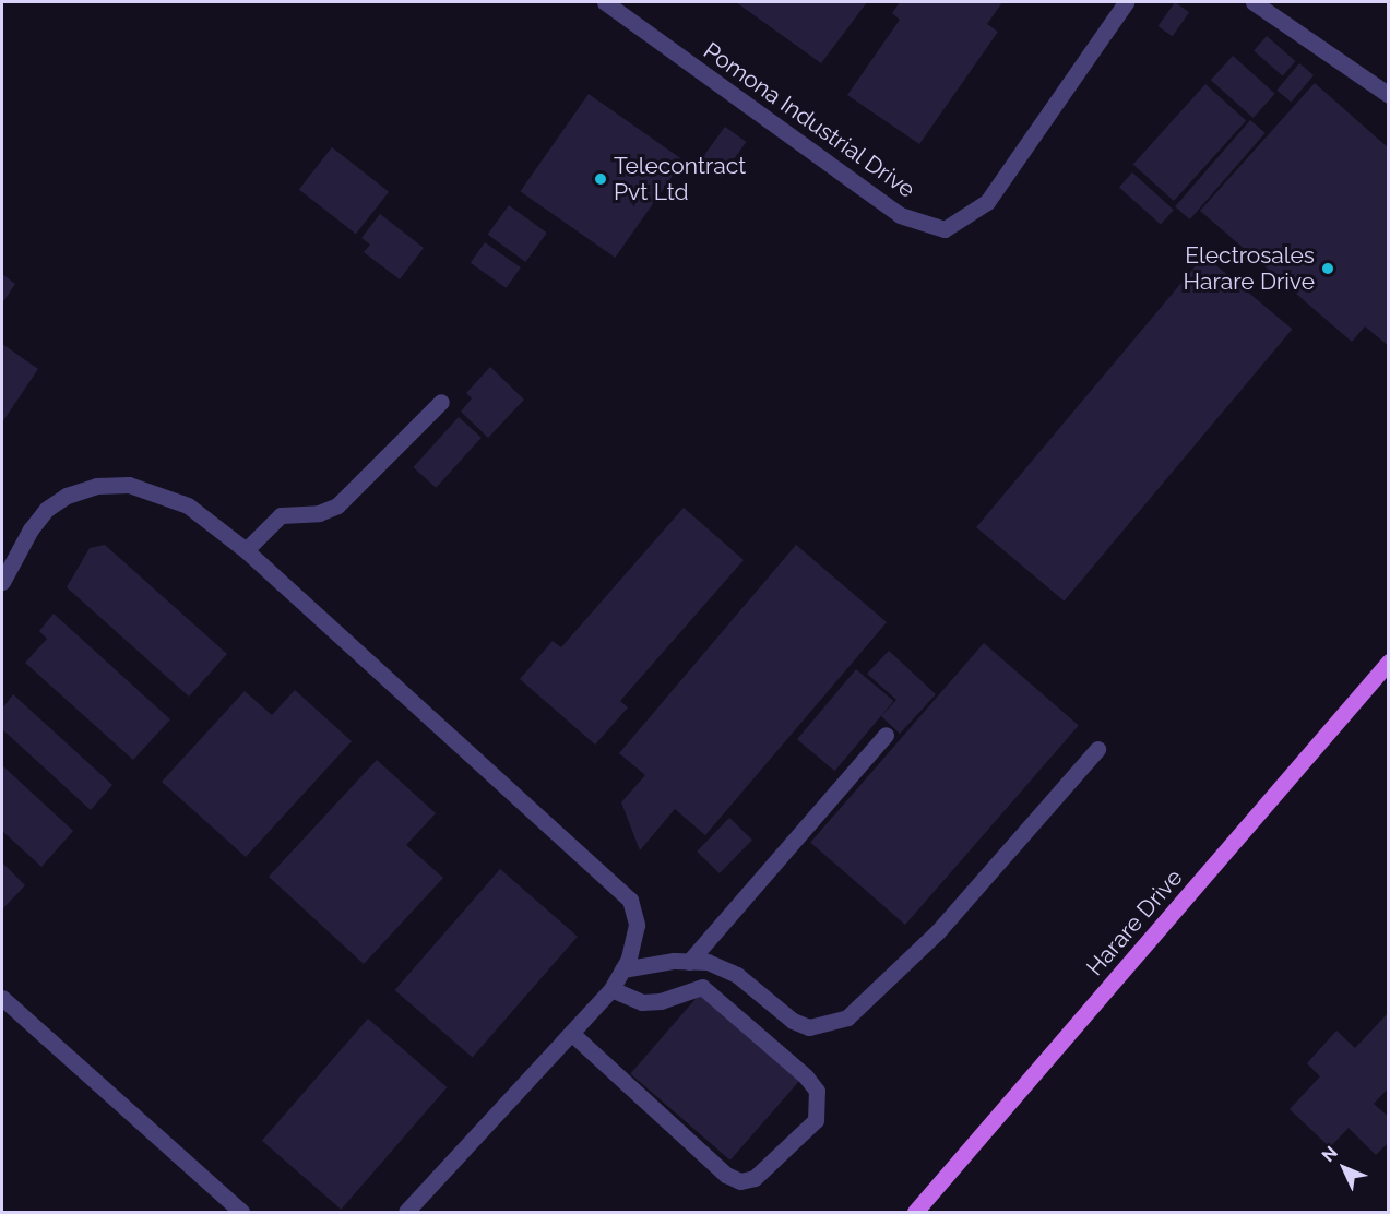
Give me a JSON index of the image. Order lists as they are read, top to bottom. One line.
{"streets":{"main road":["Harare Drive"],"street":["Pomona Industrial Drive"]},"places":["Telecontract Pvt Ltd","Electrosales Harare Drive"],"north":"top left"}
